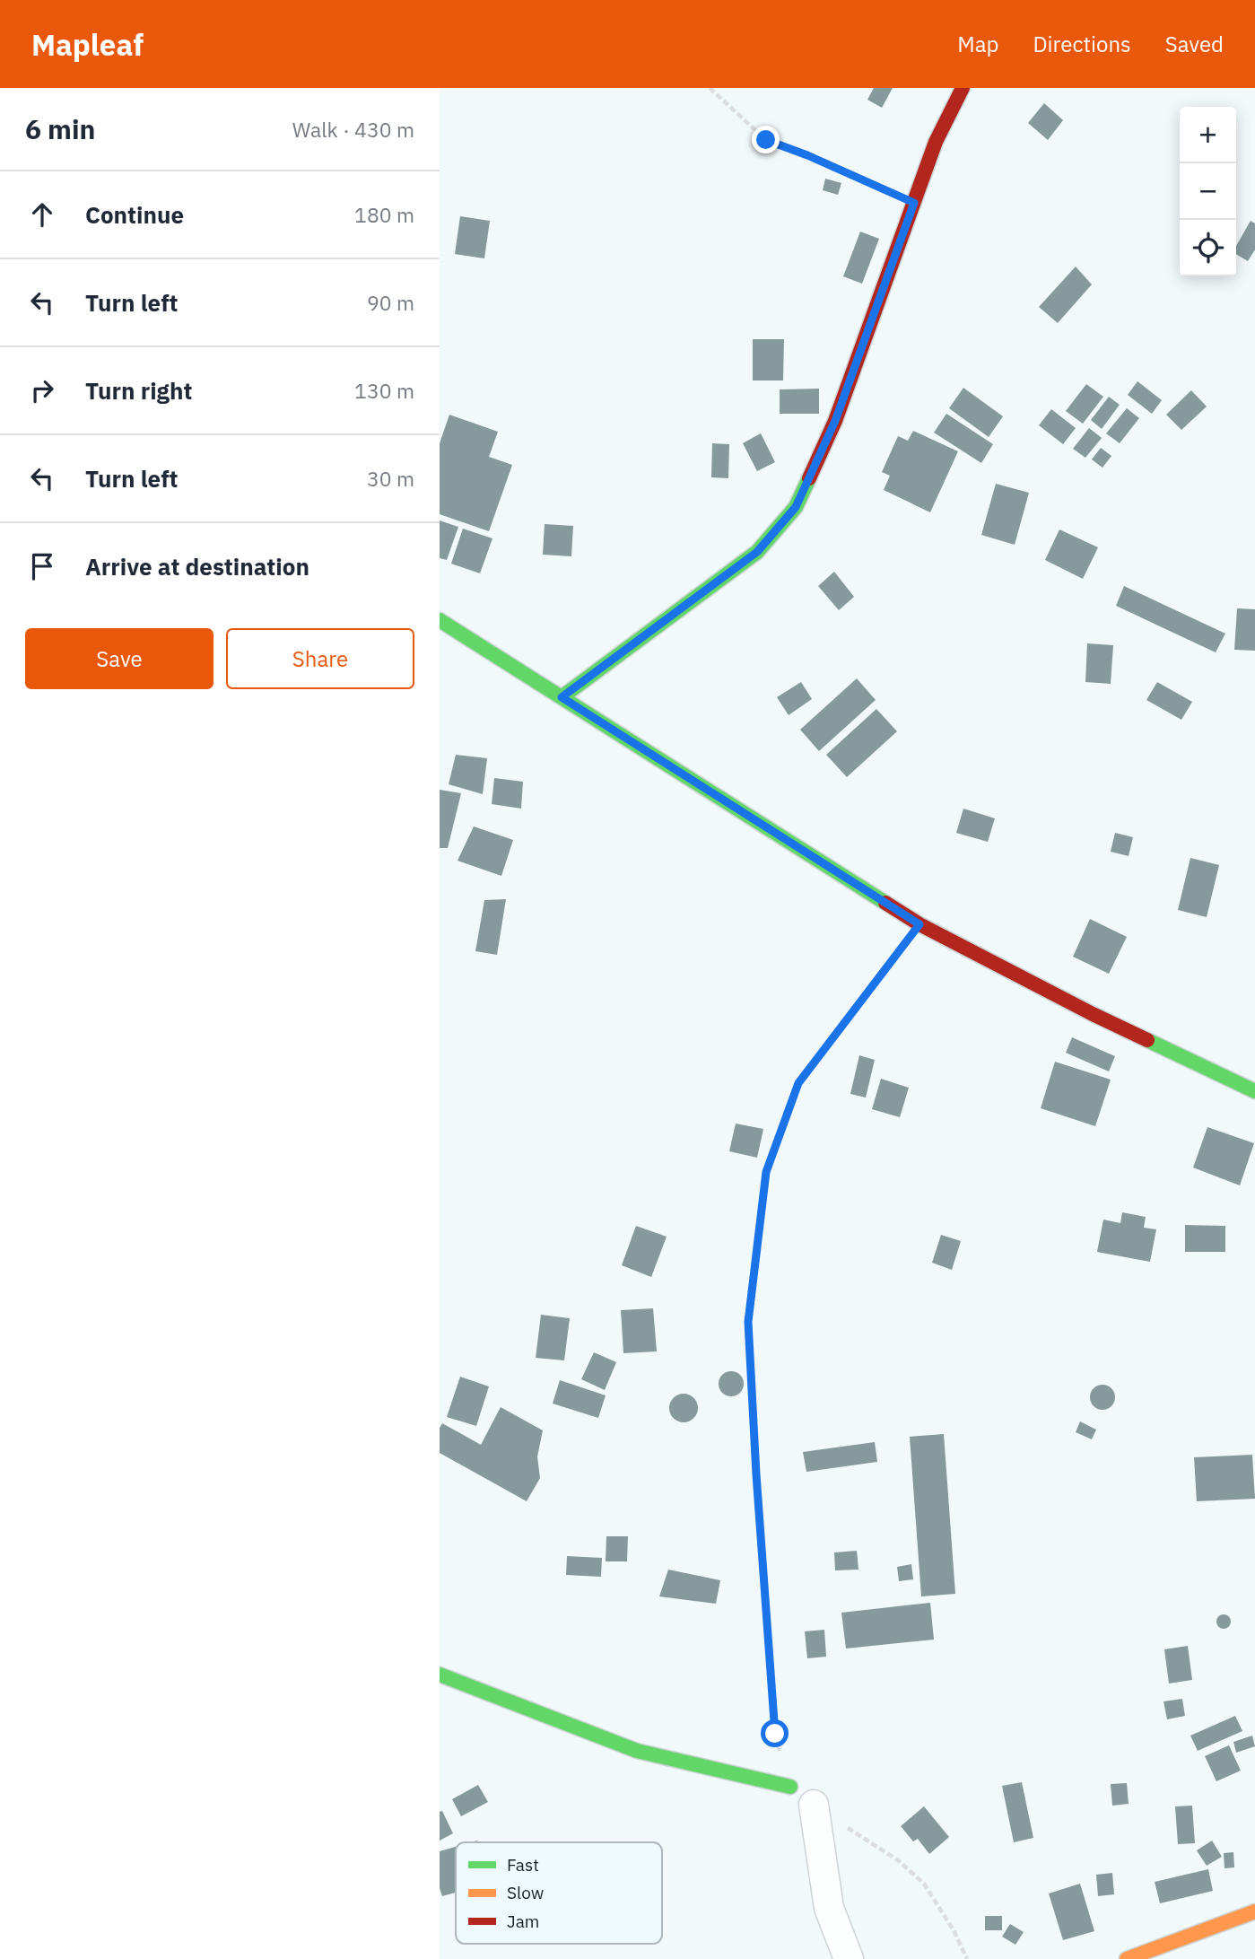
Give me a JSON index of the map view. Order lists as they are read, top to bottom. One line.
{"legend":["Fast","Slow","Jam"],"page":{"header":"Mapleaf","nav":["Map","Directions","Saved"],"heading":["6 min","Walk · 430 m"],"map_buttons":["+","−"],"list":[["Continue","180 m"],["Turn left","90 m"],["Turn right","130 m"],["Turn left","30 m"],"Arrive at destination"],"buttons":["Save","Share"]}}
